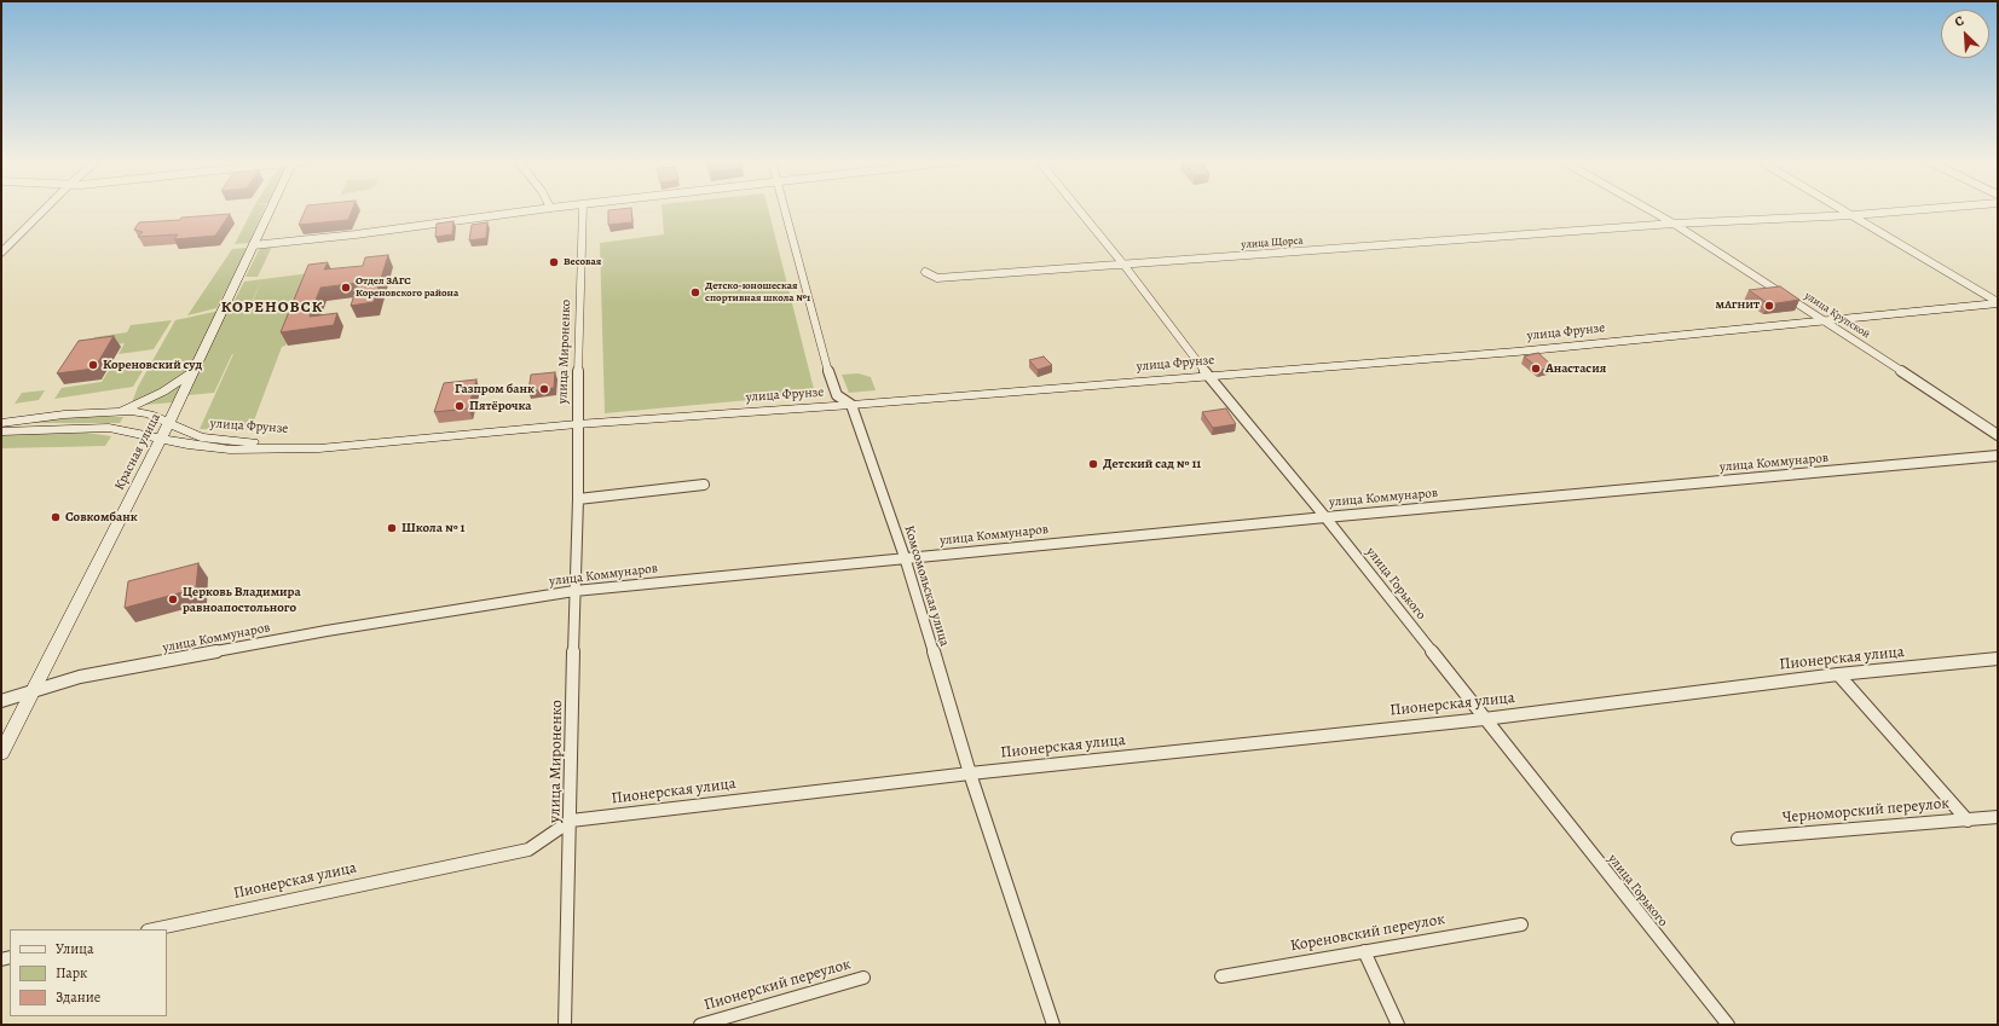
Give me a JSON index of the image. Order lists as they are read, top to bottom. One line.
{"streets":{"main road":["улица Фрунзе","Красная улица"],"street":["улица Щорса","улица Крупской","улица Мироненко","улица Коммунаров","улица Горького","Комсомольская улица","Пионерская улица","Черноморский переулок","Кореновский переулок","Пионерский переулок"]},"crossings":[["улица Щорса","улица Крупской"],["улица Щорса","улица Горького"],["улица Крупской","улица Фрунзе"],["улица Фрунзе","улица Мироненко"],["улица Фрунзе","Красная улица"],["улица Фрунзе","улица Горького"],["улица Фрунзе","Комсомольская улица"],["улица Мироненко","улица Коммунаров"],["улица Мироненко","Пионерская улица"],["Красная улица","улица Коммунаров"],["улица Коммунаров","улица Горького"],["улица Коммунаров","Комсомольская улица"],["улица Горького","Пионерская улица"],["Комсомольская улица","Пионерская улица"]],"districts":["КОРЕНОВСК"],"places":["Весовая","Отдел ЗАГС Кореновского района","Детско-юношеская спортивная школа №1","МАГНИТ","Кореновский суд","Анастасия","Газпром банк","Пятёрочка","Детский сад № 11","Совкомбанк","Школа № 1","Церковь Владимира равноапостольного"],"legend":["Улица","Парк","Здание"],"north":"top left"}
